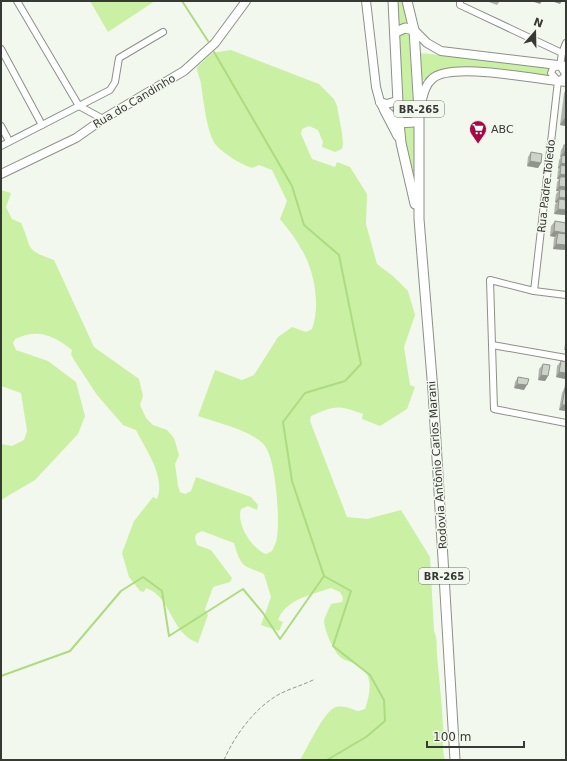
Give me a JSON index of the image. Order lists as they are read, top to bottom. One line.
{"streets":{"main road":["BR-265","Rodovia Antônio Carlos Marani"],"street":["Rua do Candinho","Rua Padre Toledo"]},"places":{"supermarket":["ABC"]},"scale_bar":"100 m","north":"top"}
